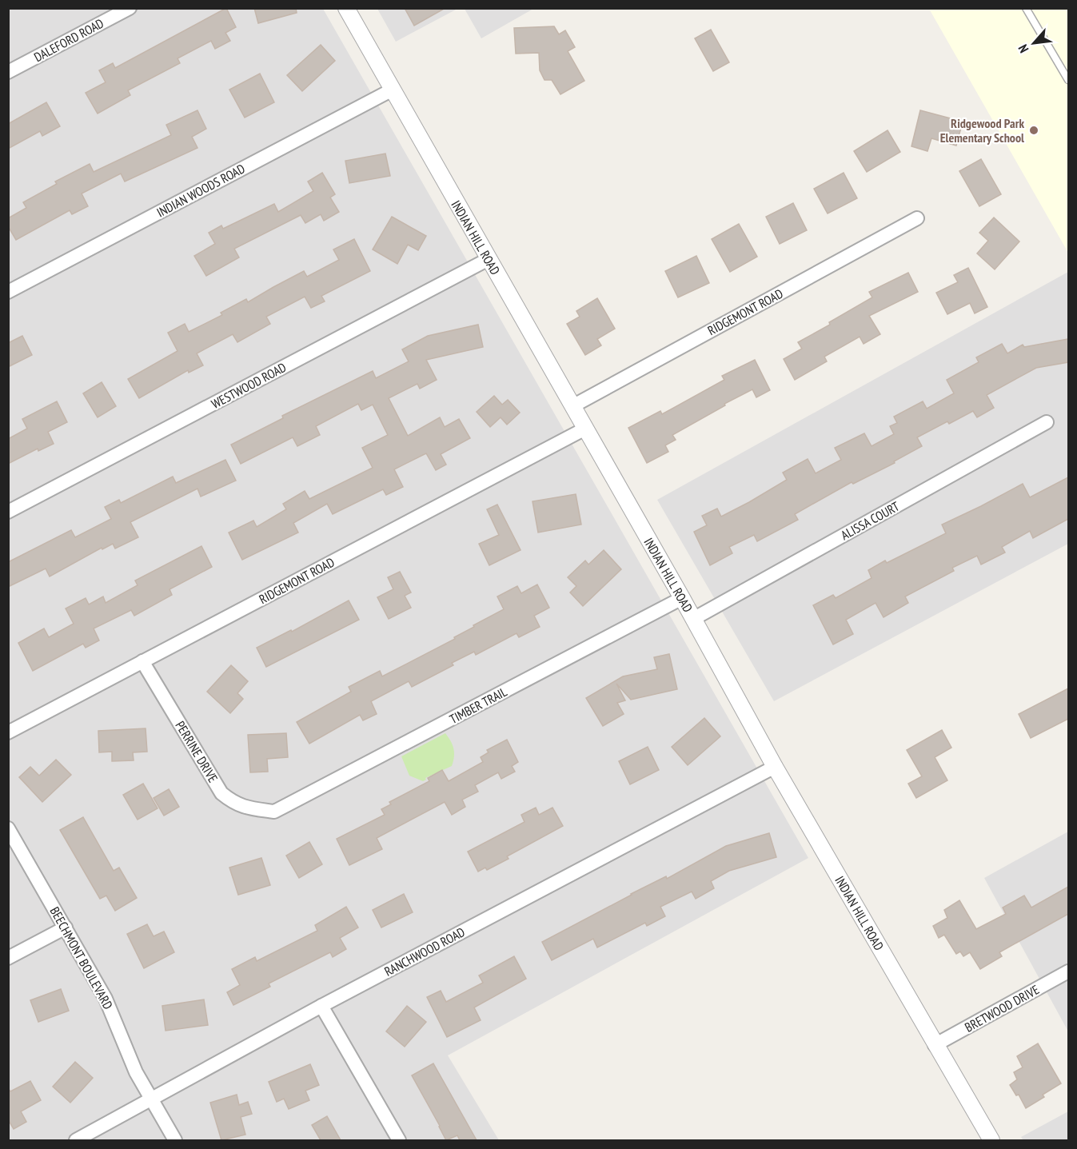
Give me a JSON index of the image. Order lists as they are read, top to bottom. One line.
{"streets":{"street":["DALEFORD ROAD","INDIAN WOODS ROAD","INDIAN HILL ROAD","RIDGEMONT ROAD","WESTWOOD ROAD","ALISSA COURT","TIMBER TRAIL","PERRINE DRIVE","RANCHWOOD ROAD","BEECHMONT BOULEVARD","BRETWOOD DRIVE"]},"crossings":[["INDIAN WOODS ROAD","INDIAN HILL ROAD"],["INDIAN HILL ROAD","RIDGEMONT ROAD"],["INDIAN HILL ROAD","WESTWOOD ROAD"],["INDIAN HILL ROAD","ALISSA COURT"],["INDIAN HILL ROAD","TIMBER TRAIL"],["INDIAN HILL ROAD","RANCHWOOD ROAD"],["INDIAN HILL ROAD","BRETWOOD DRIVE"],["RIDGEMONT ROAD","PERRINE DRIVE"],["TIMBER TRAIL","PERRINE DRIVE"],["RANCHWOOD ROAD","BEECHMONT BOULEVARD"]],"places":["Ridgewood Park Elementary School"],"north":"bottom left"}
